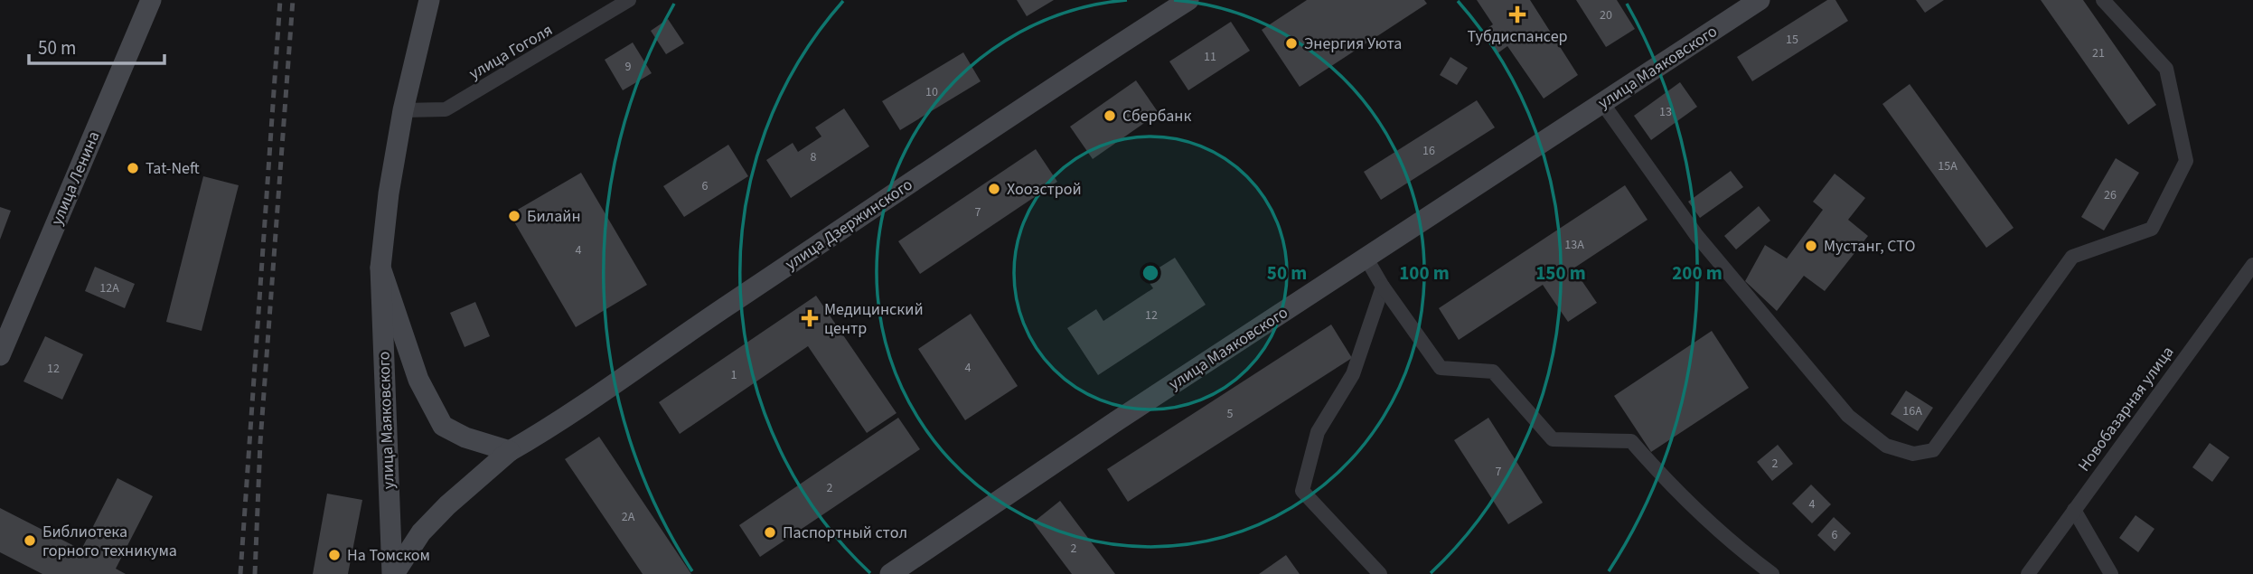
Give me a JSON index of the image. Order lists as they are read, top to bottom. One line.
{"streets":{"main road":["улица Маяковского","улица Ленина","улица Дзержинского"],"street":["улица Гоголя","Новобазарная улица"]},"crossings":[["улица Гоголя","улица Маяковского"],["улица Маяковского","улица Дзержинского"]],"places":{"health":["Тубдиспансер","Медицинский центр"],"other":["Энергия Уюта","Сбербанк","Tat-Neft","Хоозстрой","Билайн","Мустанг, СТО","Паспортный стол","Библиотека горного техникума","На Томском"]},"house_numbers":["20","15","21","11","9","10","13","16","8","15А","6","26","7","13А","4","12А","12","4","12","1","16А","5","2","7","2","4","2А","6","2"],"scale_bar":"50 m","rings":["50 m","100 m","150 m","200 m"]}
